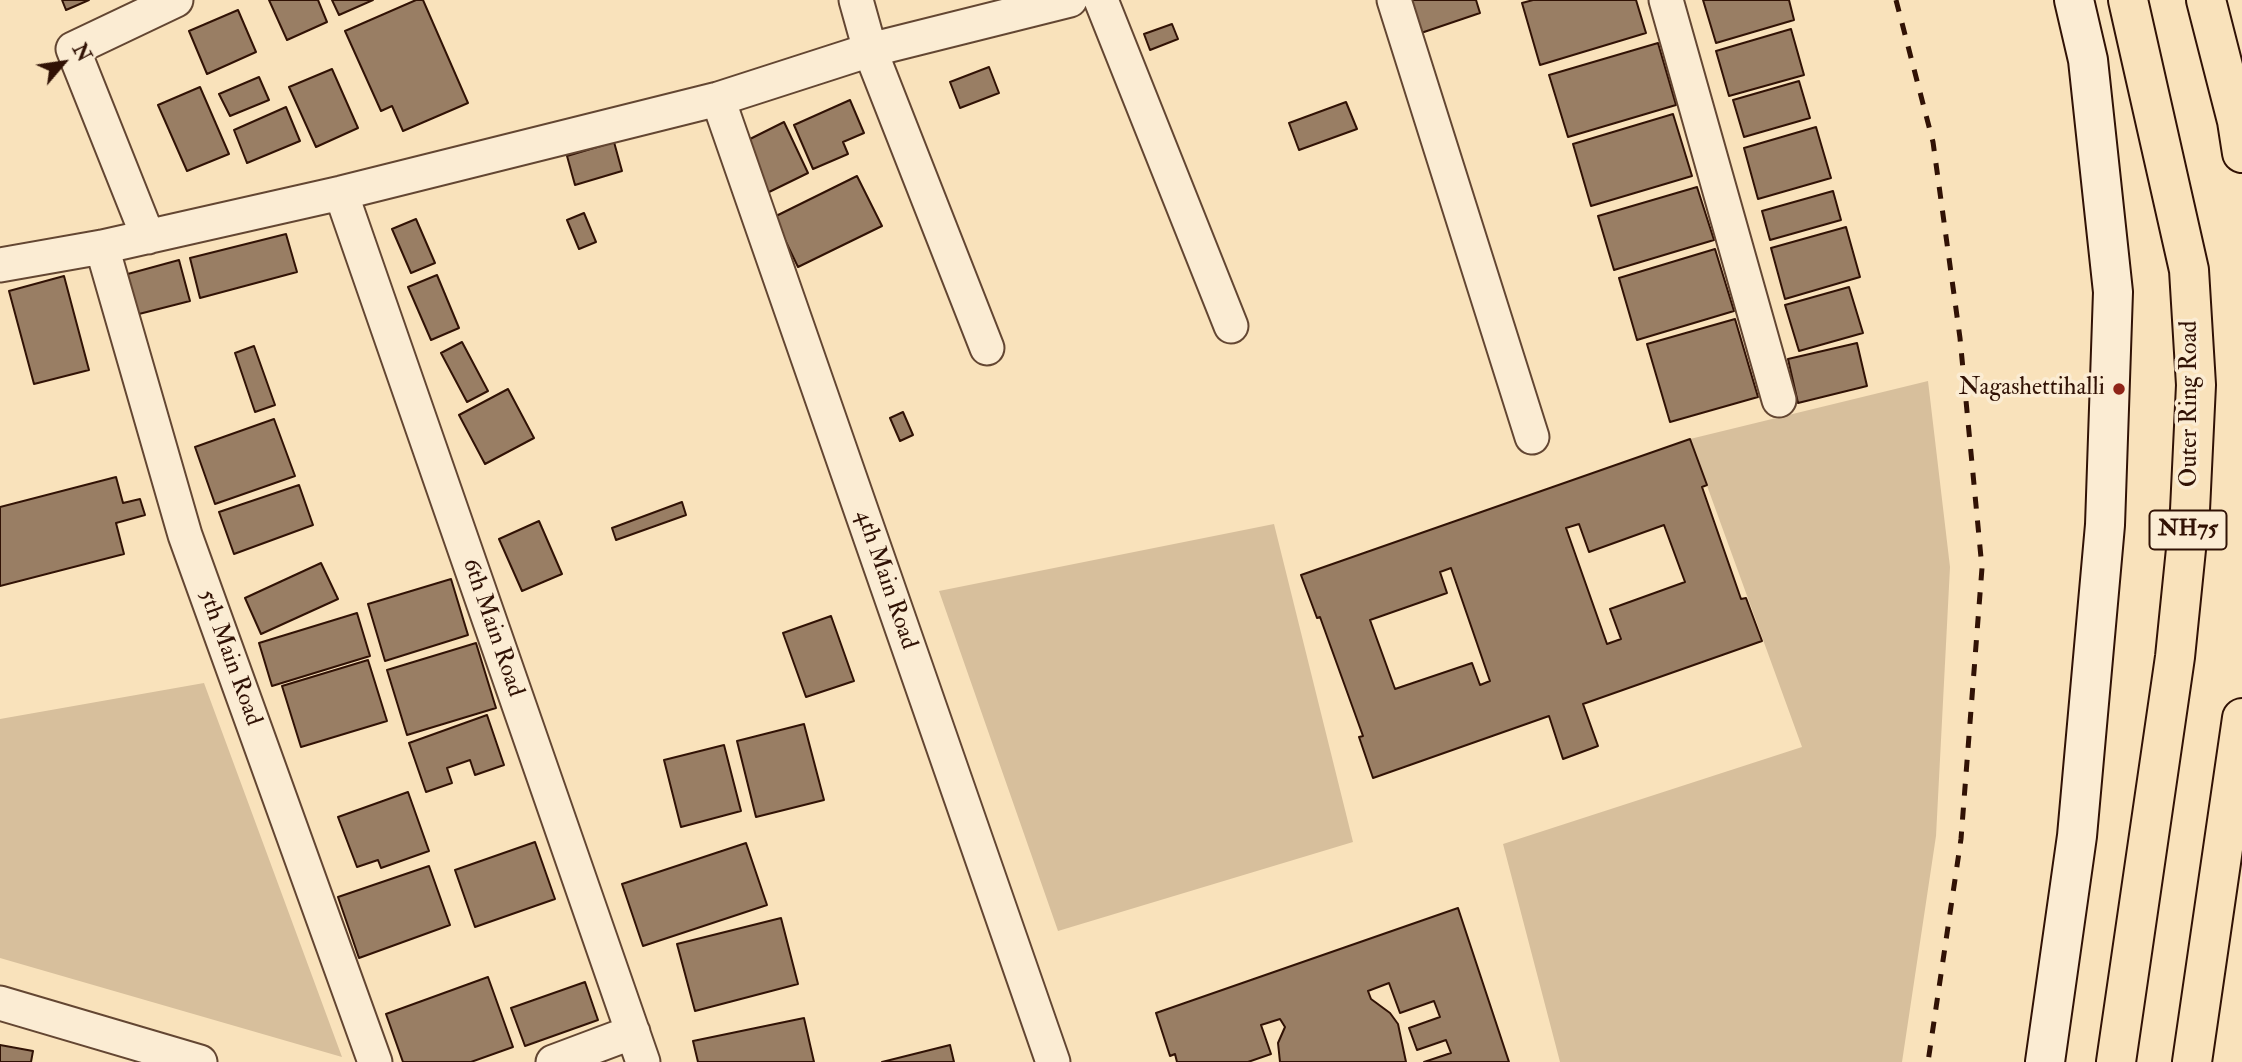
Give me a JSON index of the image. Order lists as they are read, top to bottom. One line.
{"streets":{"highway":["Outer Ring Road","NH75"],"street":["4th Main Road","6th Main Road","5th Main Road"]},"places":["Nagashettihalli"],"north":"top right"}
